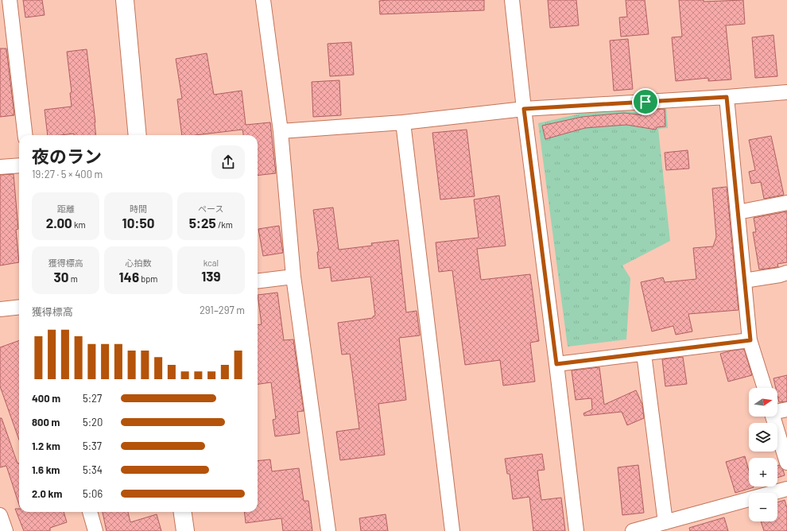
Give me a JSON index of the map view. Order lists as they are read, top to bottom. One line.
{"north":"right","page":{"heading":["夜のラン","19:27 · 5 × 400 m"],"stats":[["距離","2.00 km"],["時間","10:50"],["ペース","5:25 /km"],["獲得標高","30 m"],["心拍数","146 bpm"],["kcal","139"]],"chart":["獲得標高","291–297 m"],"list":[{"name":"400 m","note":"5:27"},{"name":"800 m","note":"5:20"},{"name":"1.2 km","note":"5:37"},{"name":"1.6 km","note":"5:34"},{"name":"2.0 km","note":"5:06"}],"map_buttons":["+","−"]}}
